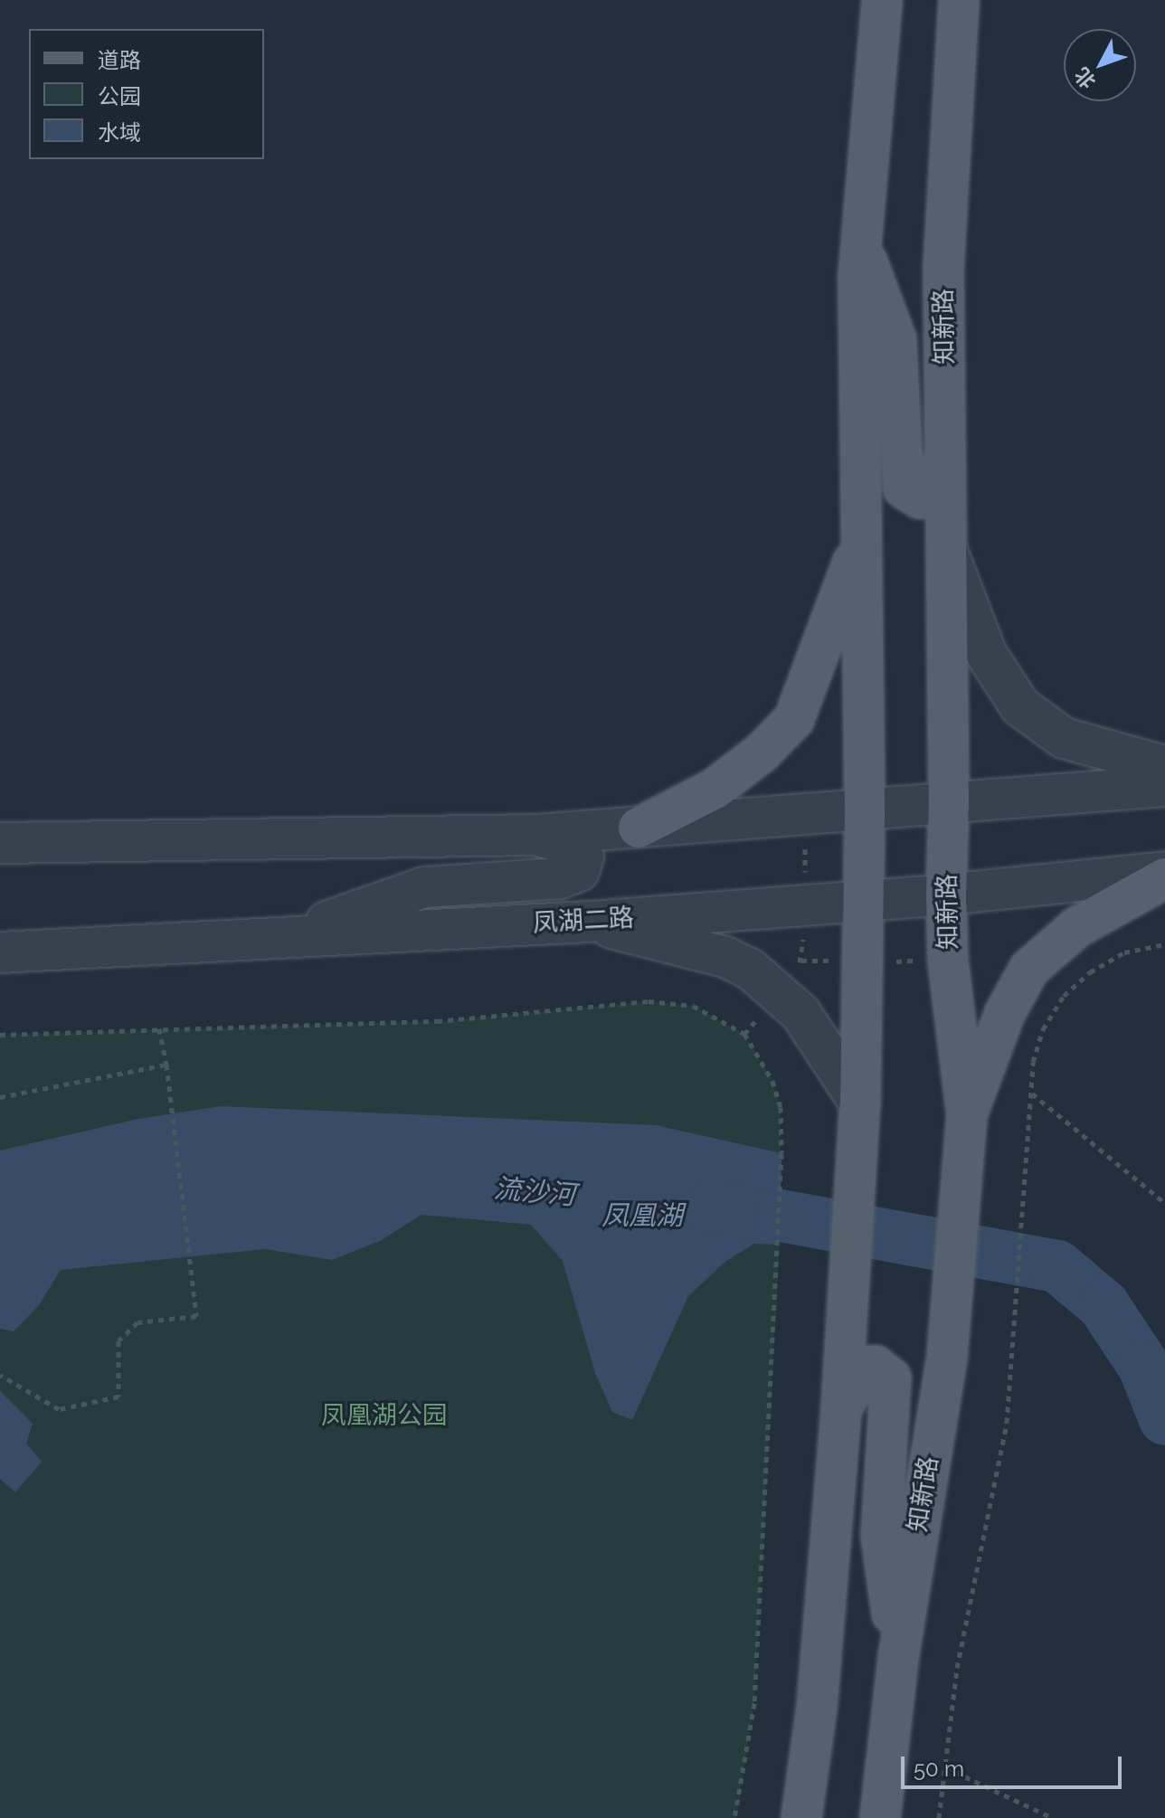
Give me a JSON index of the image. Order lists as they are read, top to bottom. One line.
{"streets":{"main road":["知新路"],"street":["凤湖二路"]},"crossings":[["知新路","凤湖二路"]],"water":["流沙河","凤凰湖"],"parks":["凤凰湖公园"],"legend":["道路","公园","水域"],"scale_bar":"50 m","north":"bottom left"}
